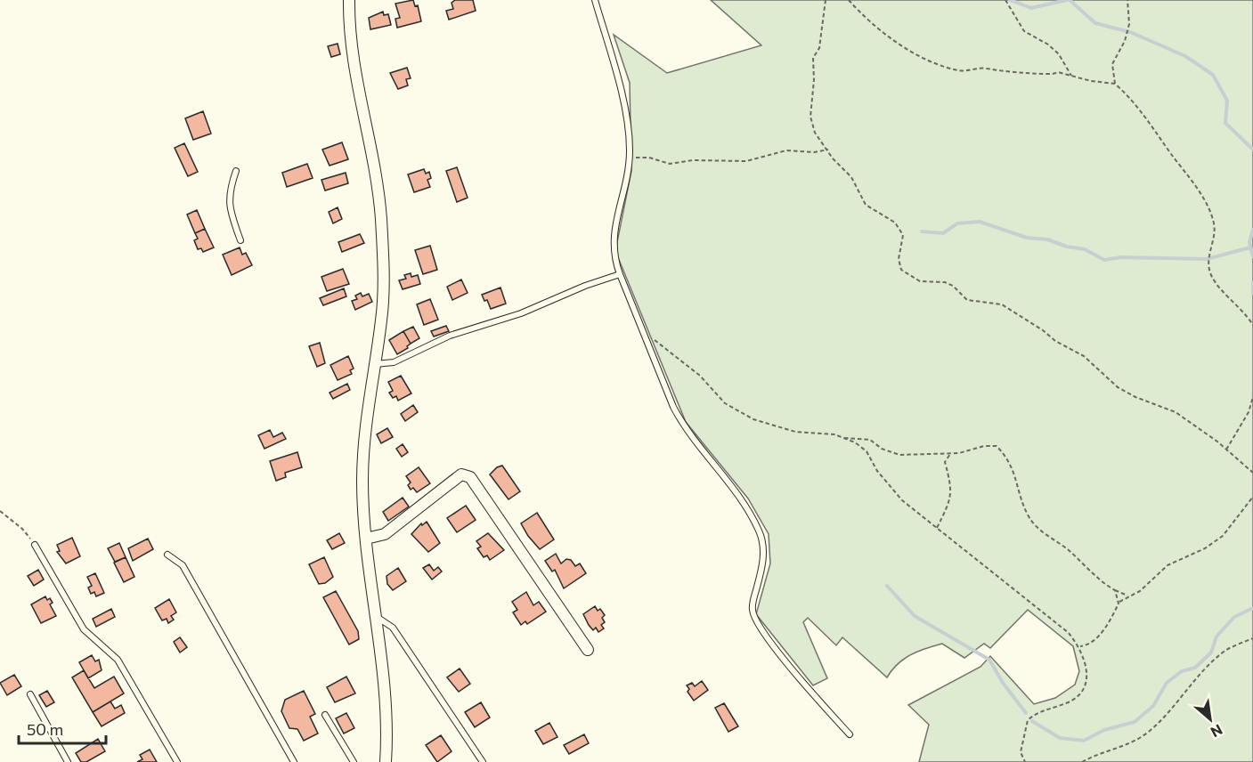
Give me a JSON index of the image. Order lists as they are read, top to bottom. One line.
{"scale_bar":"50 m","north":"bottom right"}
